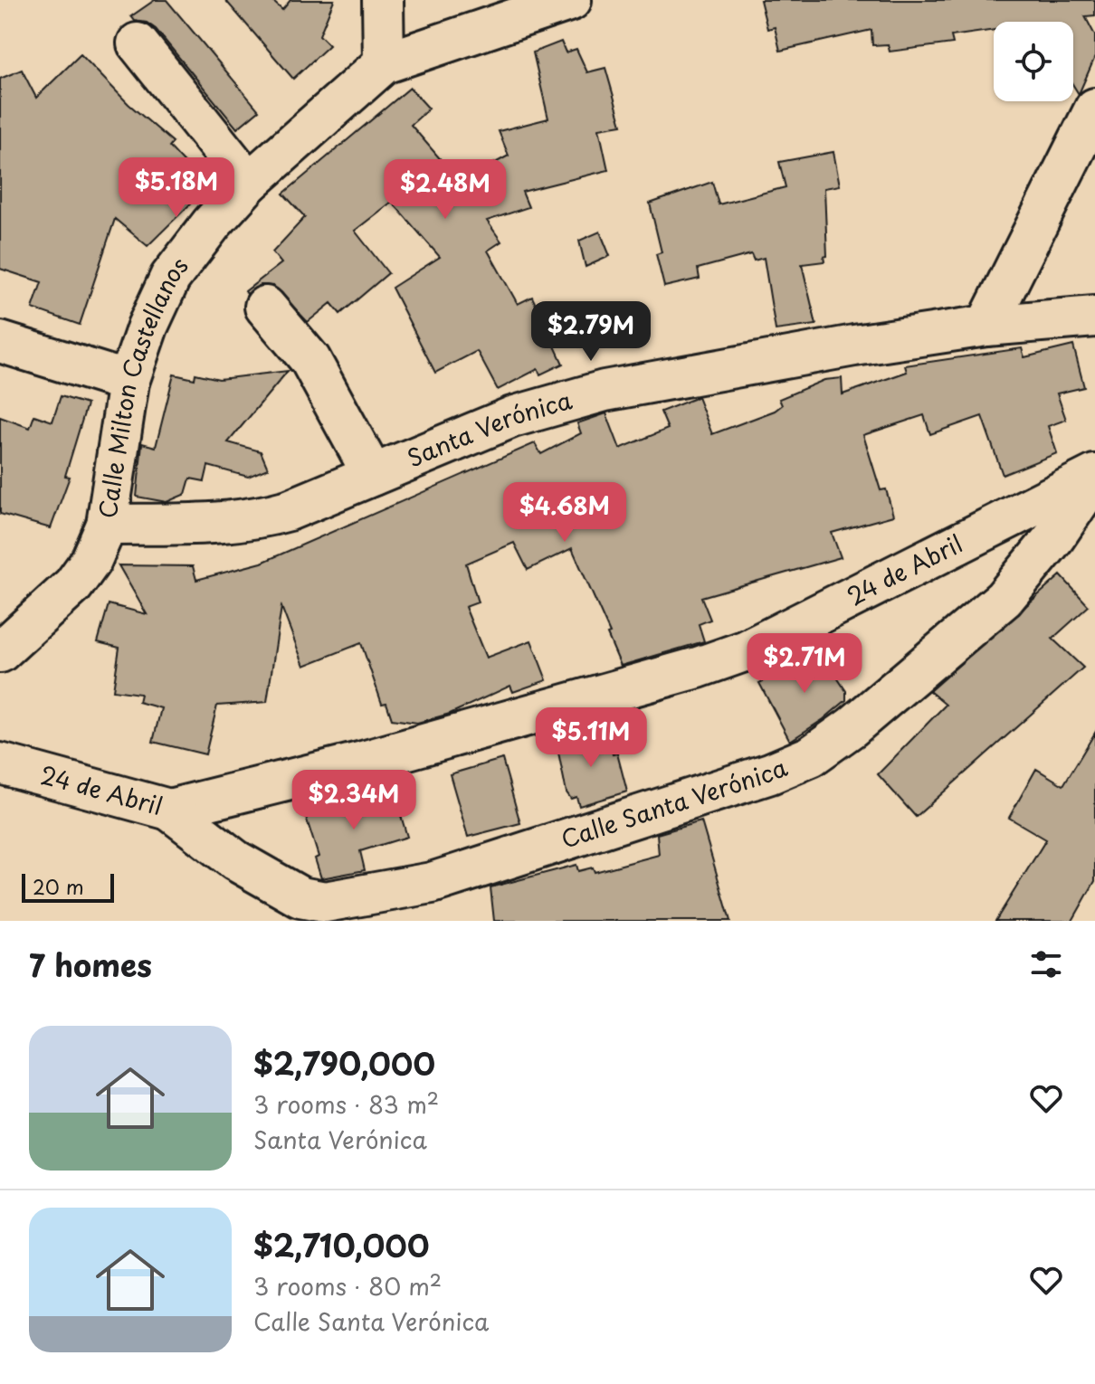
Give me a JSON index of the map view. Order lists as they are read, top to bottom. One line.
{"streets":{"street":["Calle Milton Castellanos","Santa Verónica","24 de Abril","Calle Santa Verónica"]},"crossings":[["Calle Milton Castellanos","Santa Verónica"],["24 de Abril","Calle Santa Verónica"]],"scale_bar":"20 m","page":{"price":["$5.18M","$2.48M","$2.79M","$4.68M","$2.71M","$5.11M","$2.34M"],"scale":"20 m","heading":"7 homes","list":[{"name":"$2,790,000","note":"3 rooms · 83 m² · Santa Verónica"},{"name":"$2,710,000","note":"3 rooms · 80 m² · Calle Santa Verónica"}]}}
